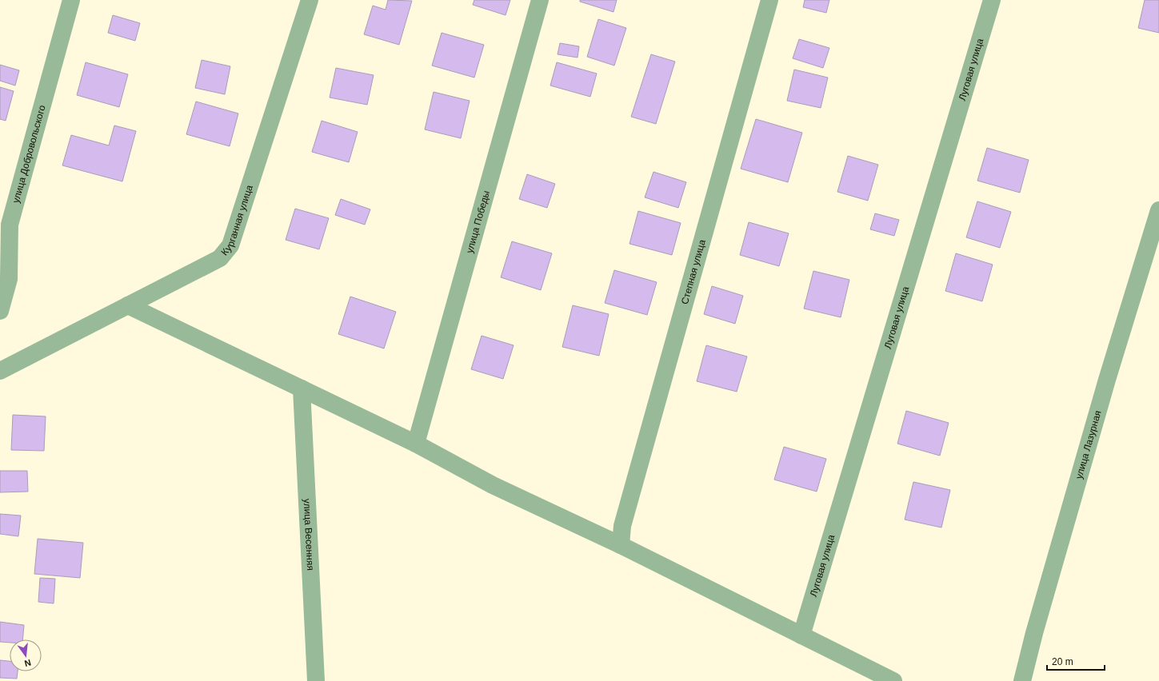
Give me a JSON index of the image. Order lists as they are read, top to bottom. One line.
{"streets":{"street":["Луговая улица","улица Добровольского","Курганная улица","улица Победы","Степная улица","улица Лазурная","улица Весенняя"]},"scale_bar":"20 m","north":"bottom"}
